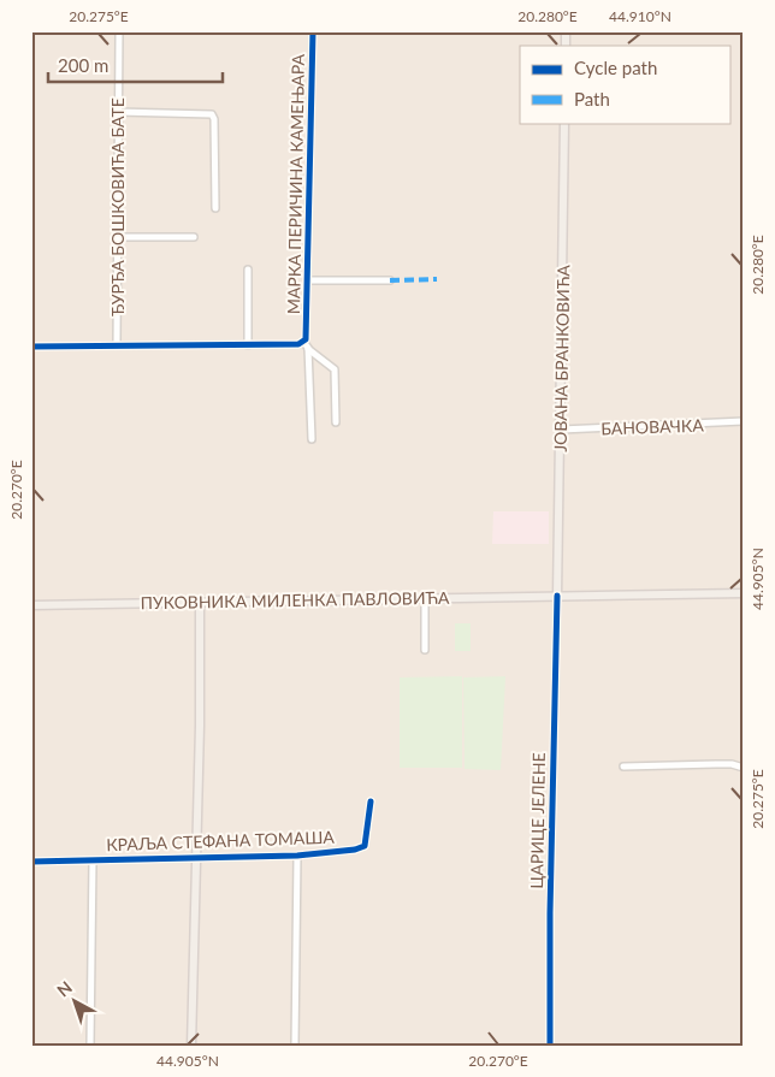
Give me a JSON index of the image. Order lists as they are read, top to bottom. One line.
{"streets":{"main road":["ЈОВАНА БРАНКОВИЋА","ПУКОВНИКА МИЛЕНКА ПАВЛОВИЋА"],"street":["МАРКА ПЕРИЧИНА КАМЕЊАРА","ЂУРЂА БОШКОВИЋА БАТЕ","БАНОВАЧКА","ЦАРИЦЕ ЈЕЛЕНЕ","КРАЉА СТЕФАНА ТОМАША"]},"crossings":[["ЈОВАНА БРАНКОВИЋА","БАНОВАЧКА"],["ЈОВАНА БРАНКОВИЋА","ПУКОВНИКА МИЛЕНКА ПАВЛОВИЋА"],["ЈОВАНА БРАНКОВИЋА","ЦАРИЦЕ ЈЕЛЕНЕ"],["ПУКОВНИКА МИЛЕНКА ПАВЛОВИЋА","ЦАРИЦЕ ЈЕЛЕНЕ"]],"legend":["Cycle path","Path"],"scale_bar":"200 m","north":"top left","coordinates":["20.275°E","20.280°E","44.910°N","20.270°E","44.905°N"]}
